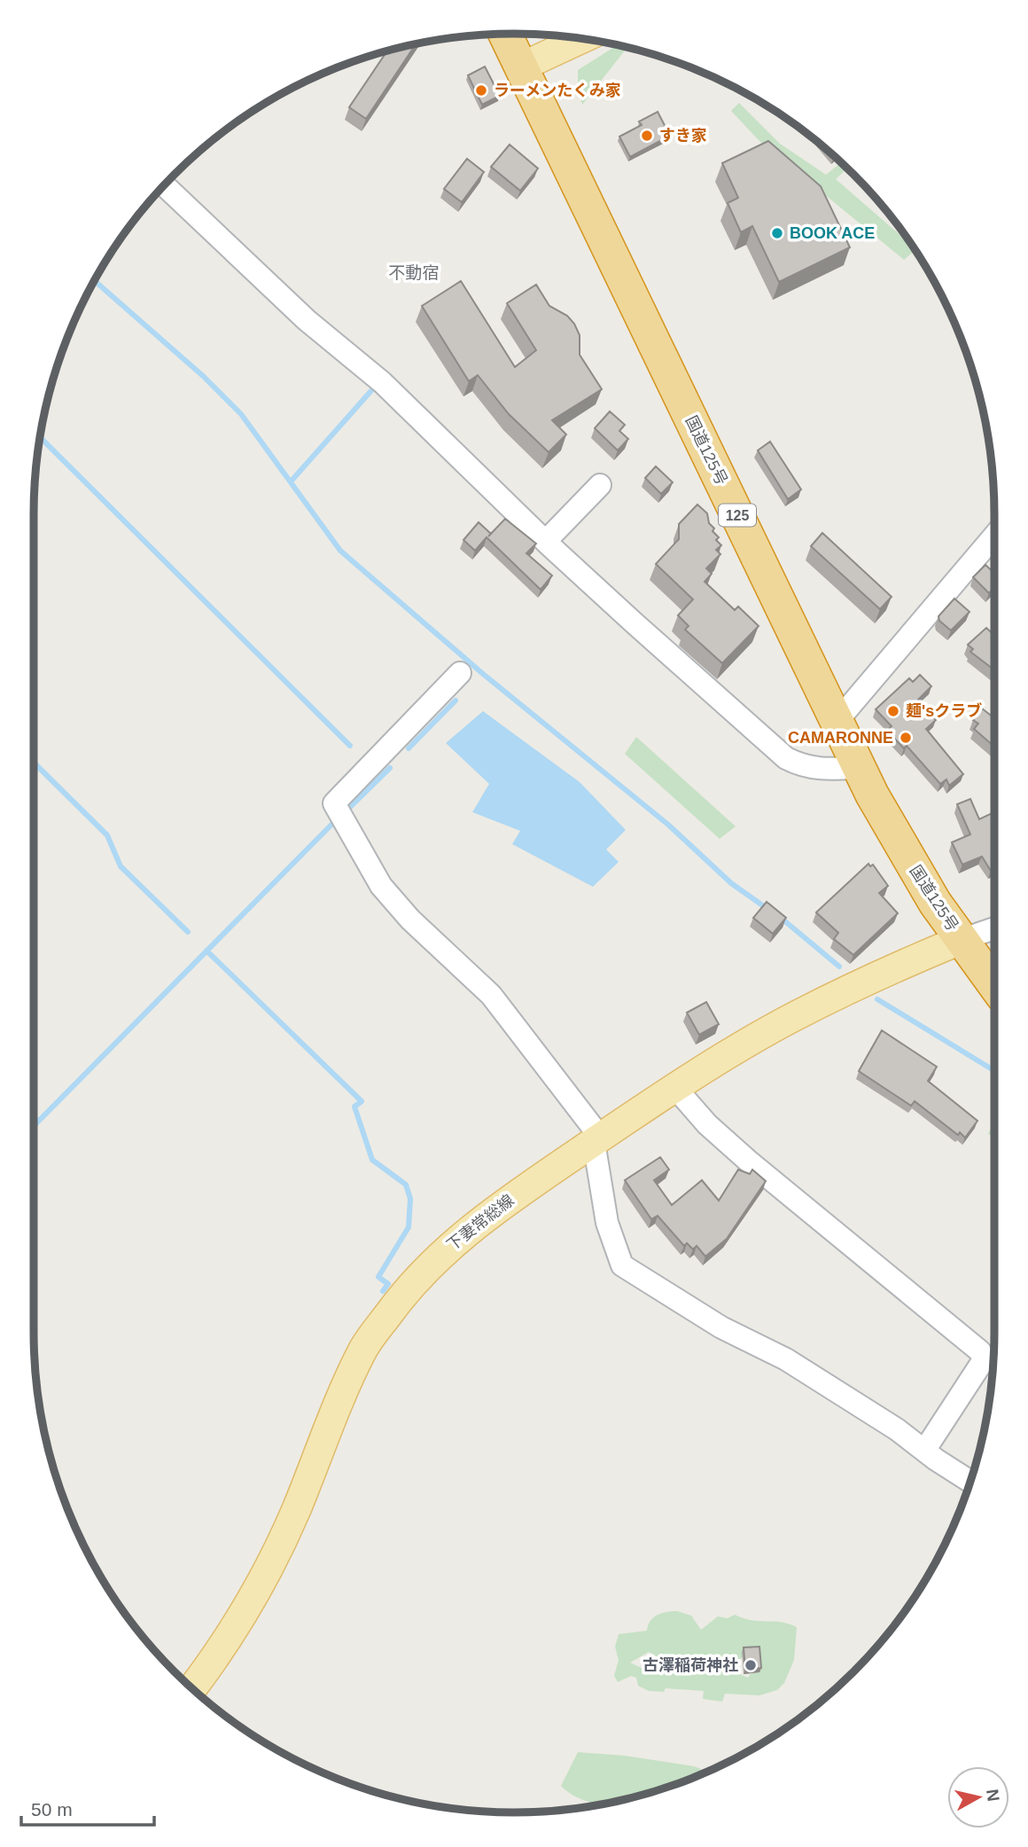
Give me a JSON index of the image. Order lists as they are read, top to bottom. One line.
{"streets":{"highway":["国道125号","125"],"main road":["下妻常総線"]},"crossings":[["国道125号","下妻常総線"]],"districts":["不動宿"],"places":["ラーメンたくみ家","すき家","BOOK ACE","麺'sクラブ","CAMARONNE","古澤稲荷神社"],"scale_bar":"50 m","north":"right"}
